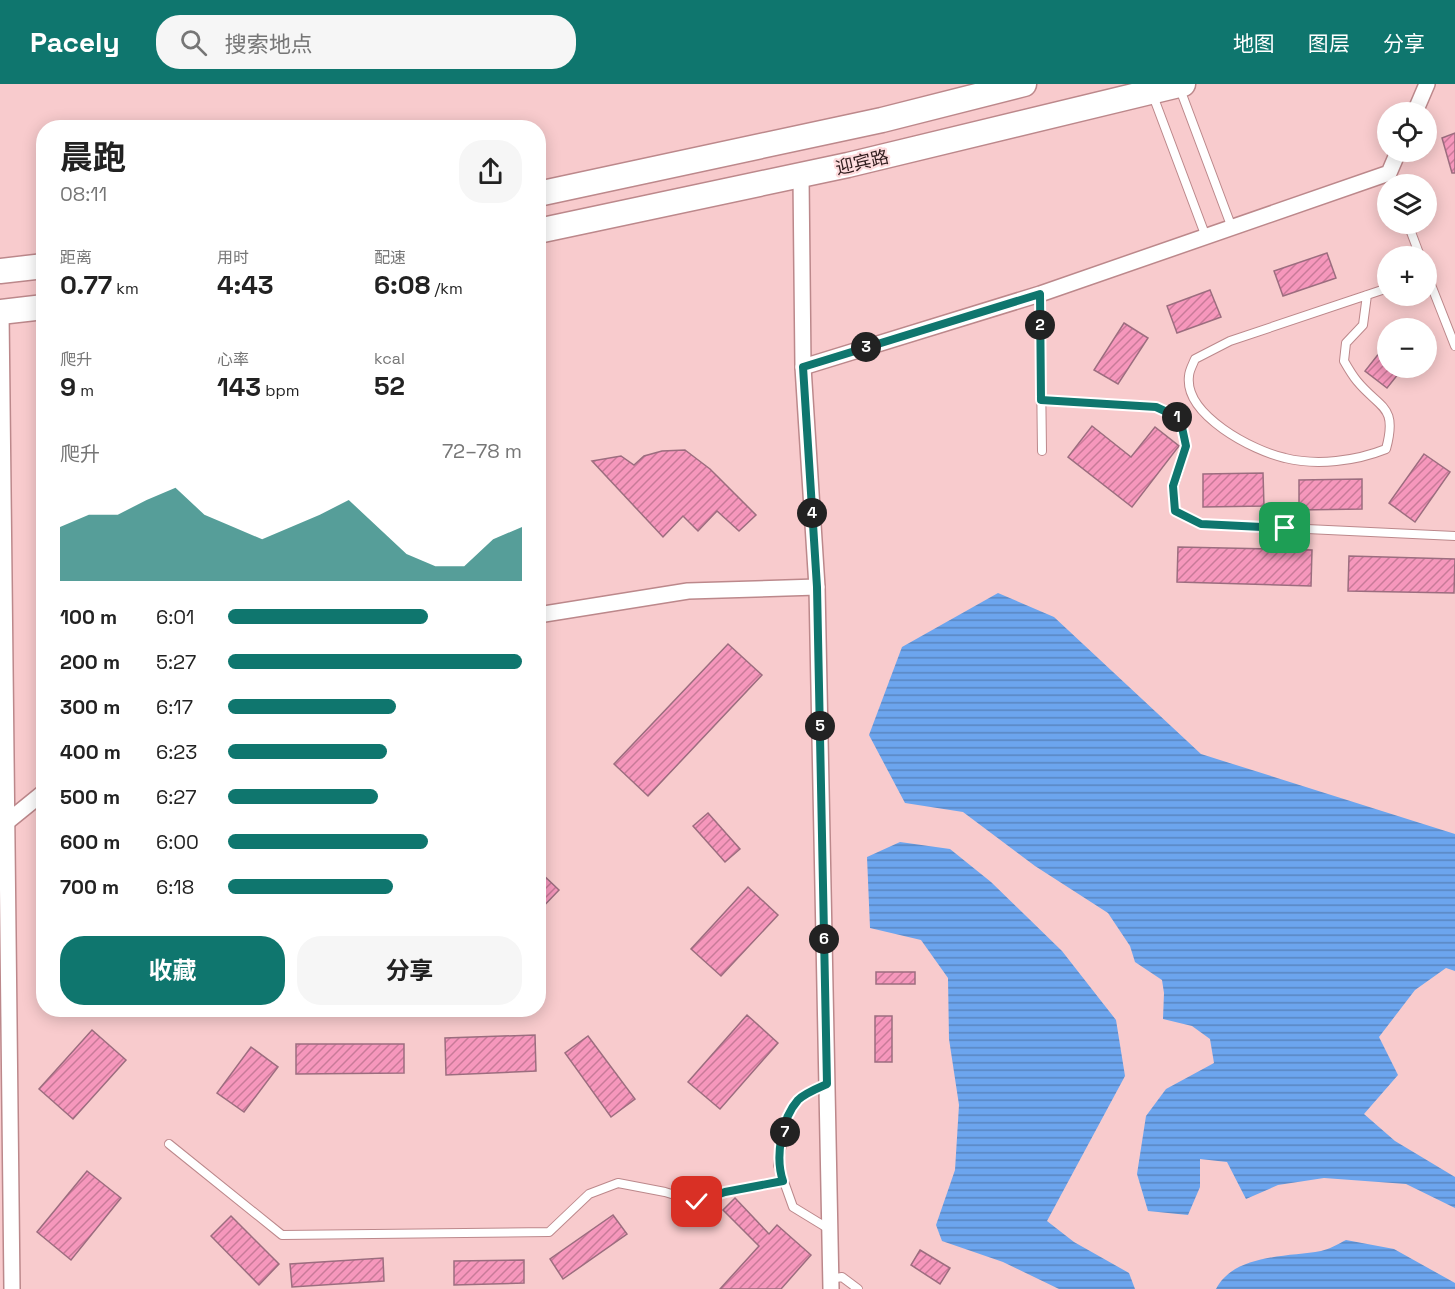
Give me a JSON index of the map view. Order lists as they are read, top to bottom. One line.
{"streets":{"highway":["迎宾路"]},"page":{"header":"Pacely","search":"搜索地点","nav":["地图","图层","分享"],"map_buttons":["+","−"],"heading":["晨跑","08:11"],"stats":[["距离","0.77 km"],["用时","4:43"],["配速","6:08 /km"],["爬升","9 m"],["心率","143 bpm"],["kcal","52"]],"pins":["2","3","1","4","5","6","7"],"chart":["爬升","72–78 m"],"list":[{"name":"100 m","note":"6:01"},{"name":"200 m","note":"5:27"},{"name":"300 m","note":"6:17"},{"name":"400 m","note":"6:23"},{"name":"500 m","note":"6:27"},{"name":"600 m","note":"6:00"},{"name":"700 m","note":"6:18"}],"buttons":["收藏","分享"]}}
